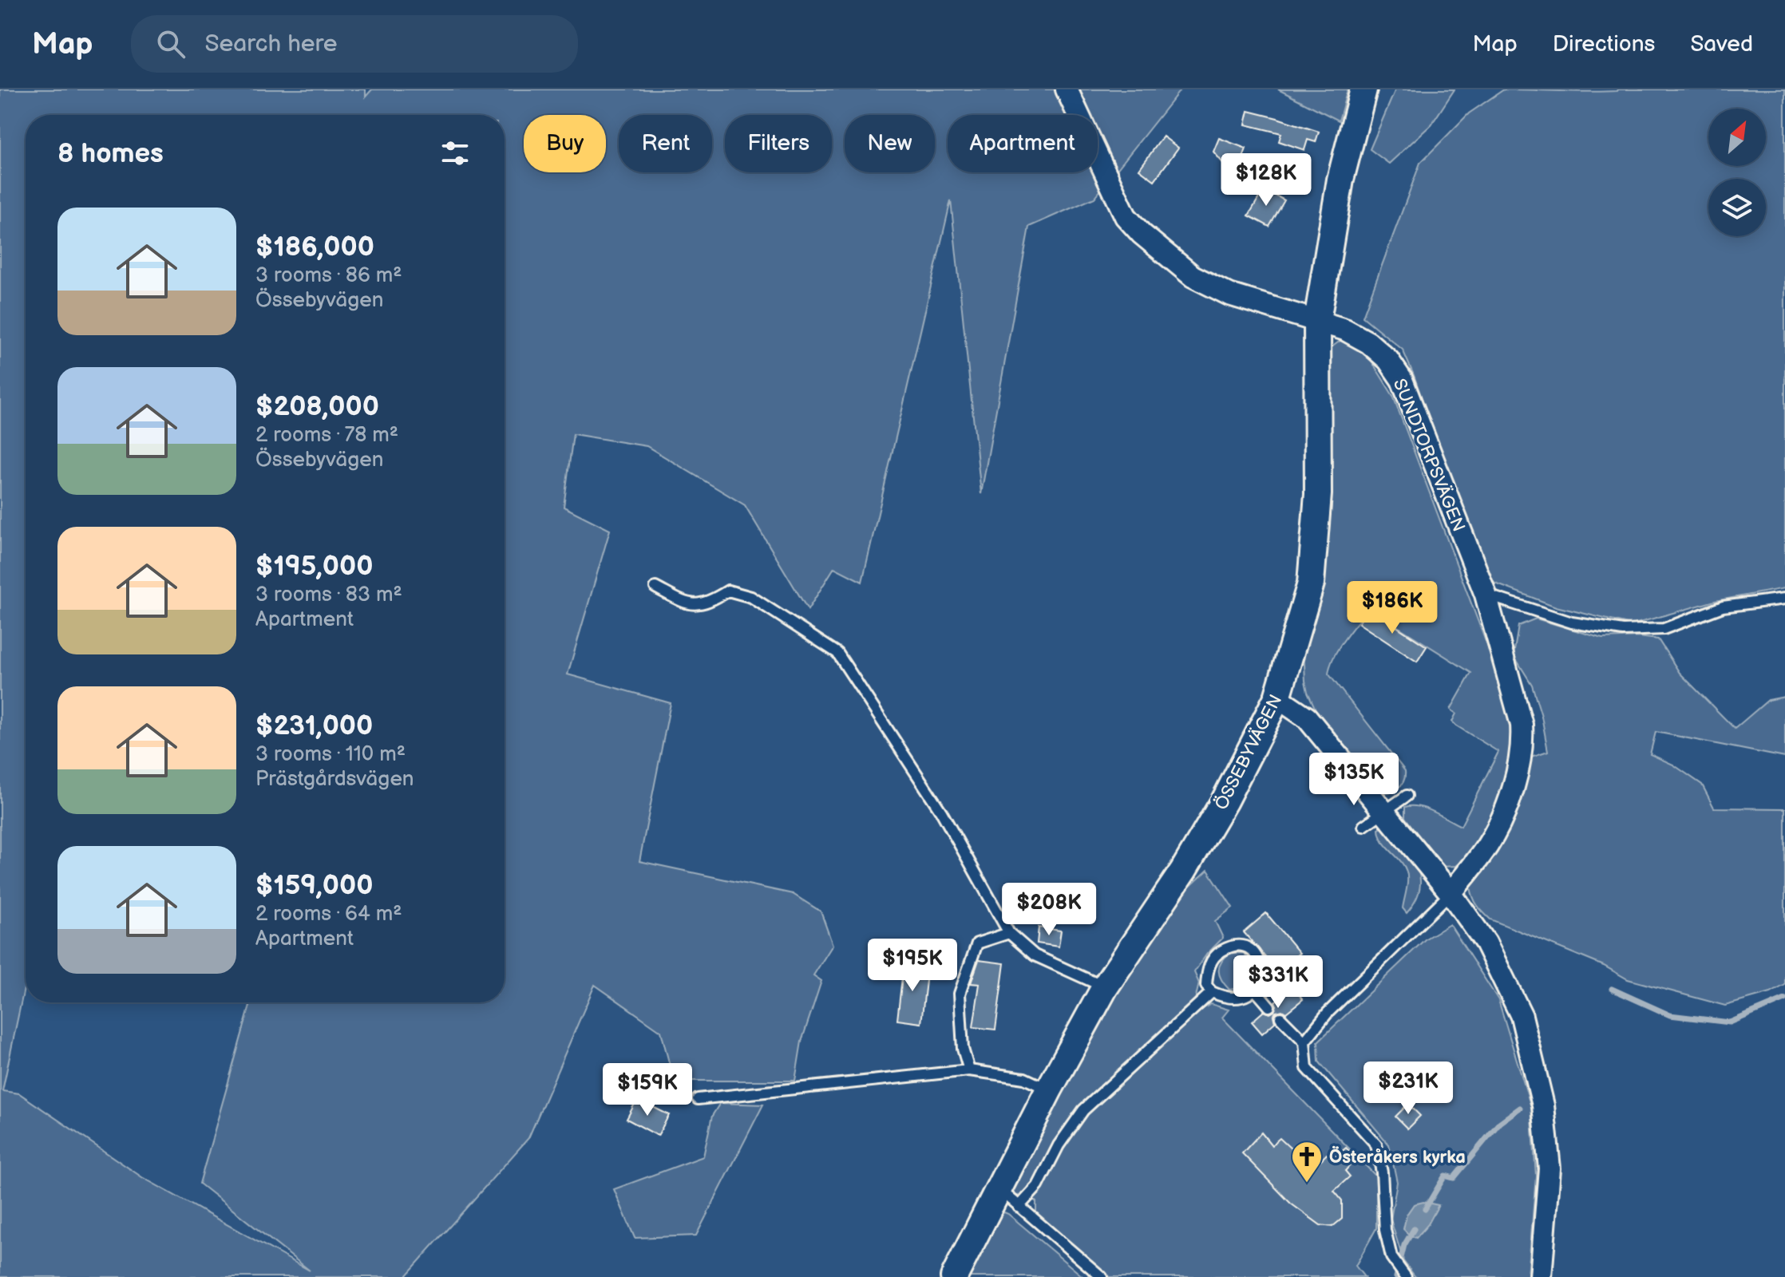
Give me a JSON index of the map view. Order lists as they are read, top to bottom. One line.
{"streets":{"street":["SUNDTORPSVÄGEN","ÖSSEBYVÄGEN"]},"crossings":[["SUNDTORPSVÄGEN","ÖSSEBYVÄGEN"]],"places":{"church":["Österåkers kyrka"]},"north":"top right","page":{"header":"Map","search":"Search here","nav":["Map","Directions","Saved"],"chip":["Buy","Rent","Filters","New","Apartment"],"heading":"8 homes","price":["$128K","$186K","$135K","$208K","$195K","$331K","$231K","$159K"],"list":[{"name":"$186,000","note":"3 rooms · 86 m² · Össebyvägen"},{"name":"$208,000","note":"2 rooms · 78 m² · Össebyvägen"},{"name":"$195,000","note":"3 rooms · 83 m² · Apartment"},{"name":"$231,000","note":"3 rooms · 110 m² · Prästgårdsvägen"},{"name":"$159,000","note":"2 rooms · 64 m² · Apartment"}]}}
